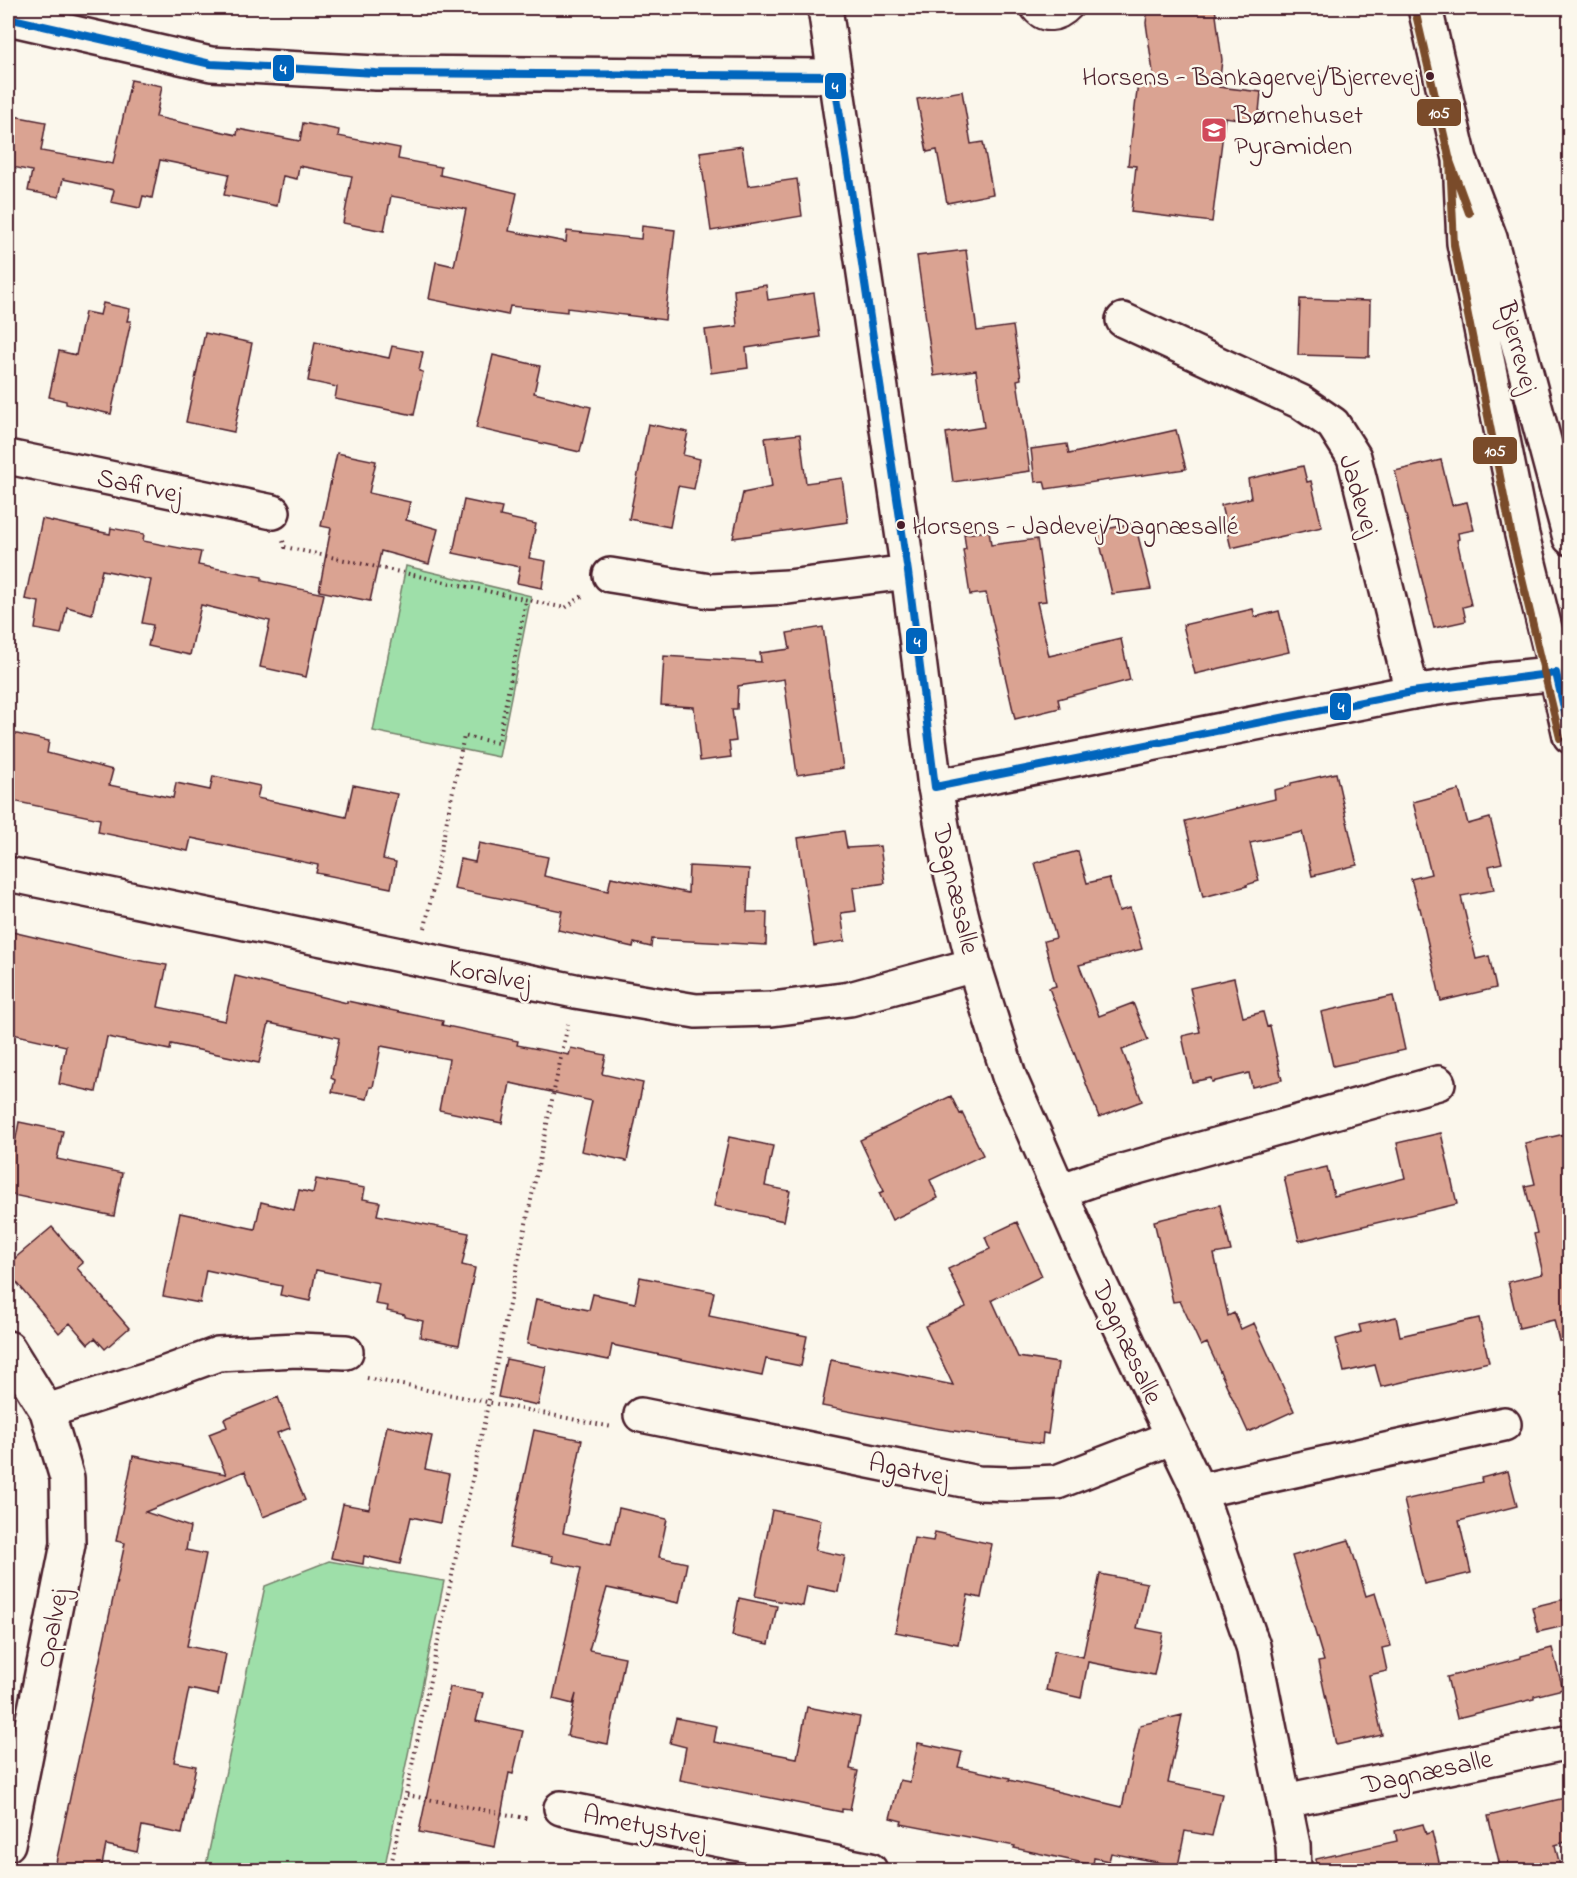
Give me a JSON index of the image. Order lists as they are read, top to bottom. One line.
{"streets":{"street":["Bjerrevej","Safirvej","Jadevej","Dagnæsalle","Koralvej","Agatvej","Opalvej","Ametystvej"]},"crossings":[["Dagnæsalle","Koralvej"],["Dagnæsalle","Agatvej"]],"places":{"other":["Horsens - Bankagervej/Bjerrevej","Horsens - Jadevej/Dagnæsallé"],"school or university":["Børnehuset Pyramiden"]},"lines":["transit line 105","transit line 4"]}
